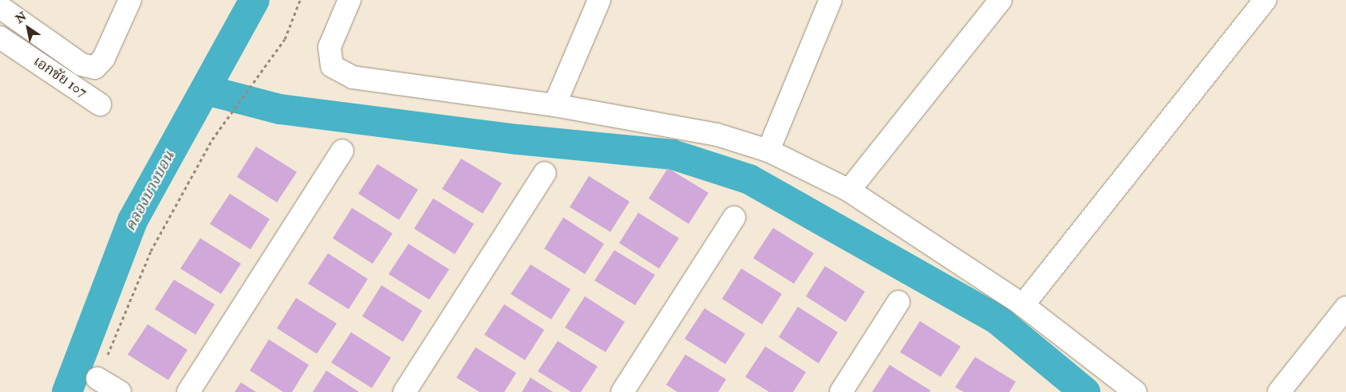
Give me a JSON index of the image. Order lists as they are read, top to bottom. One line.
{"streets":{"street":["เอกชัย 107"]},"water":["คลองบางบอน"],"north":"top left"}
